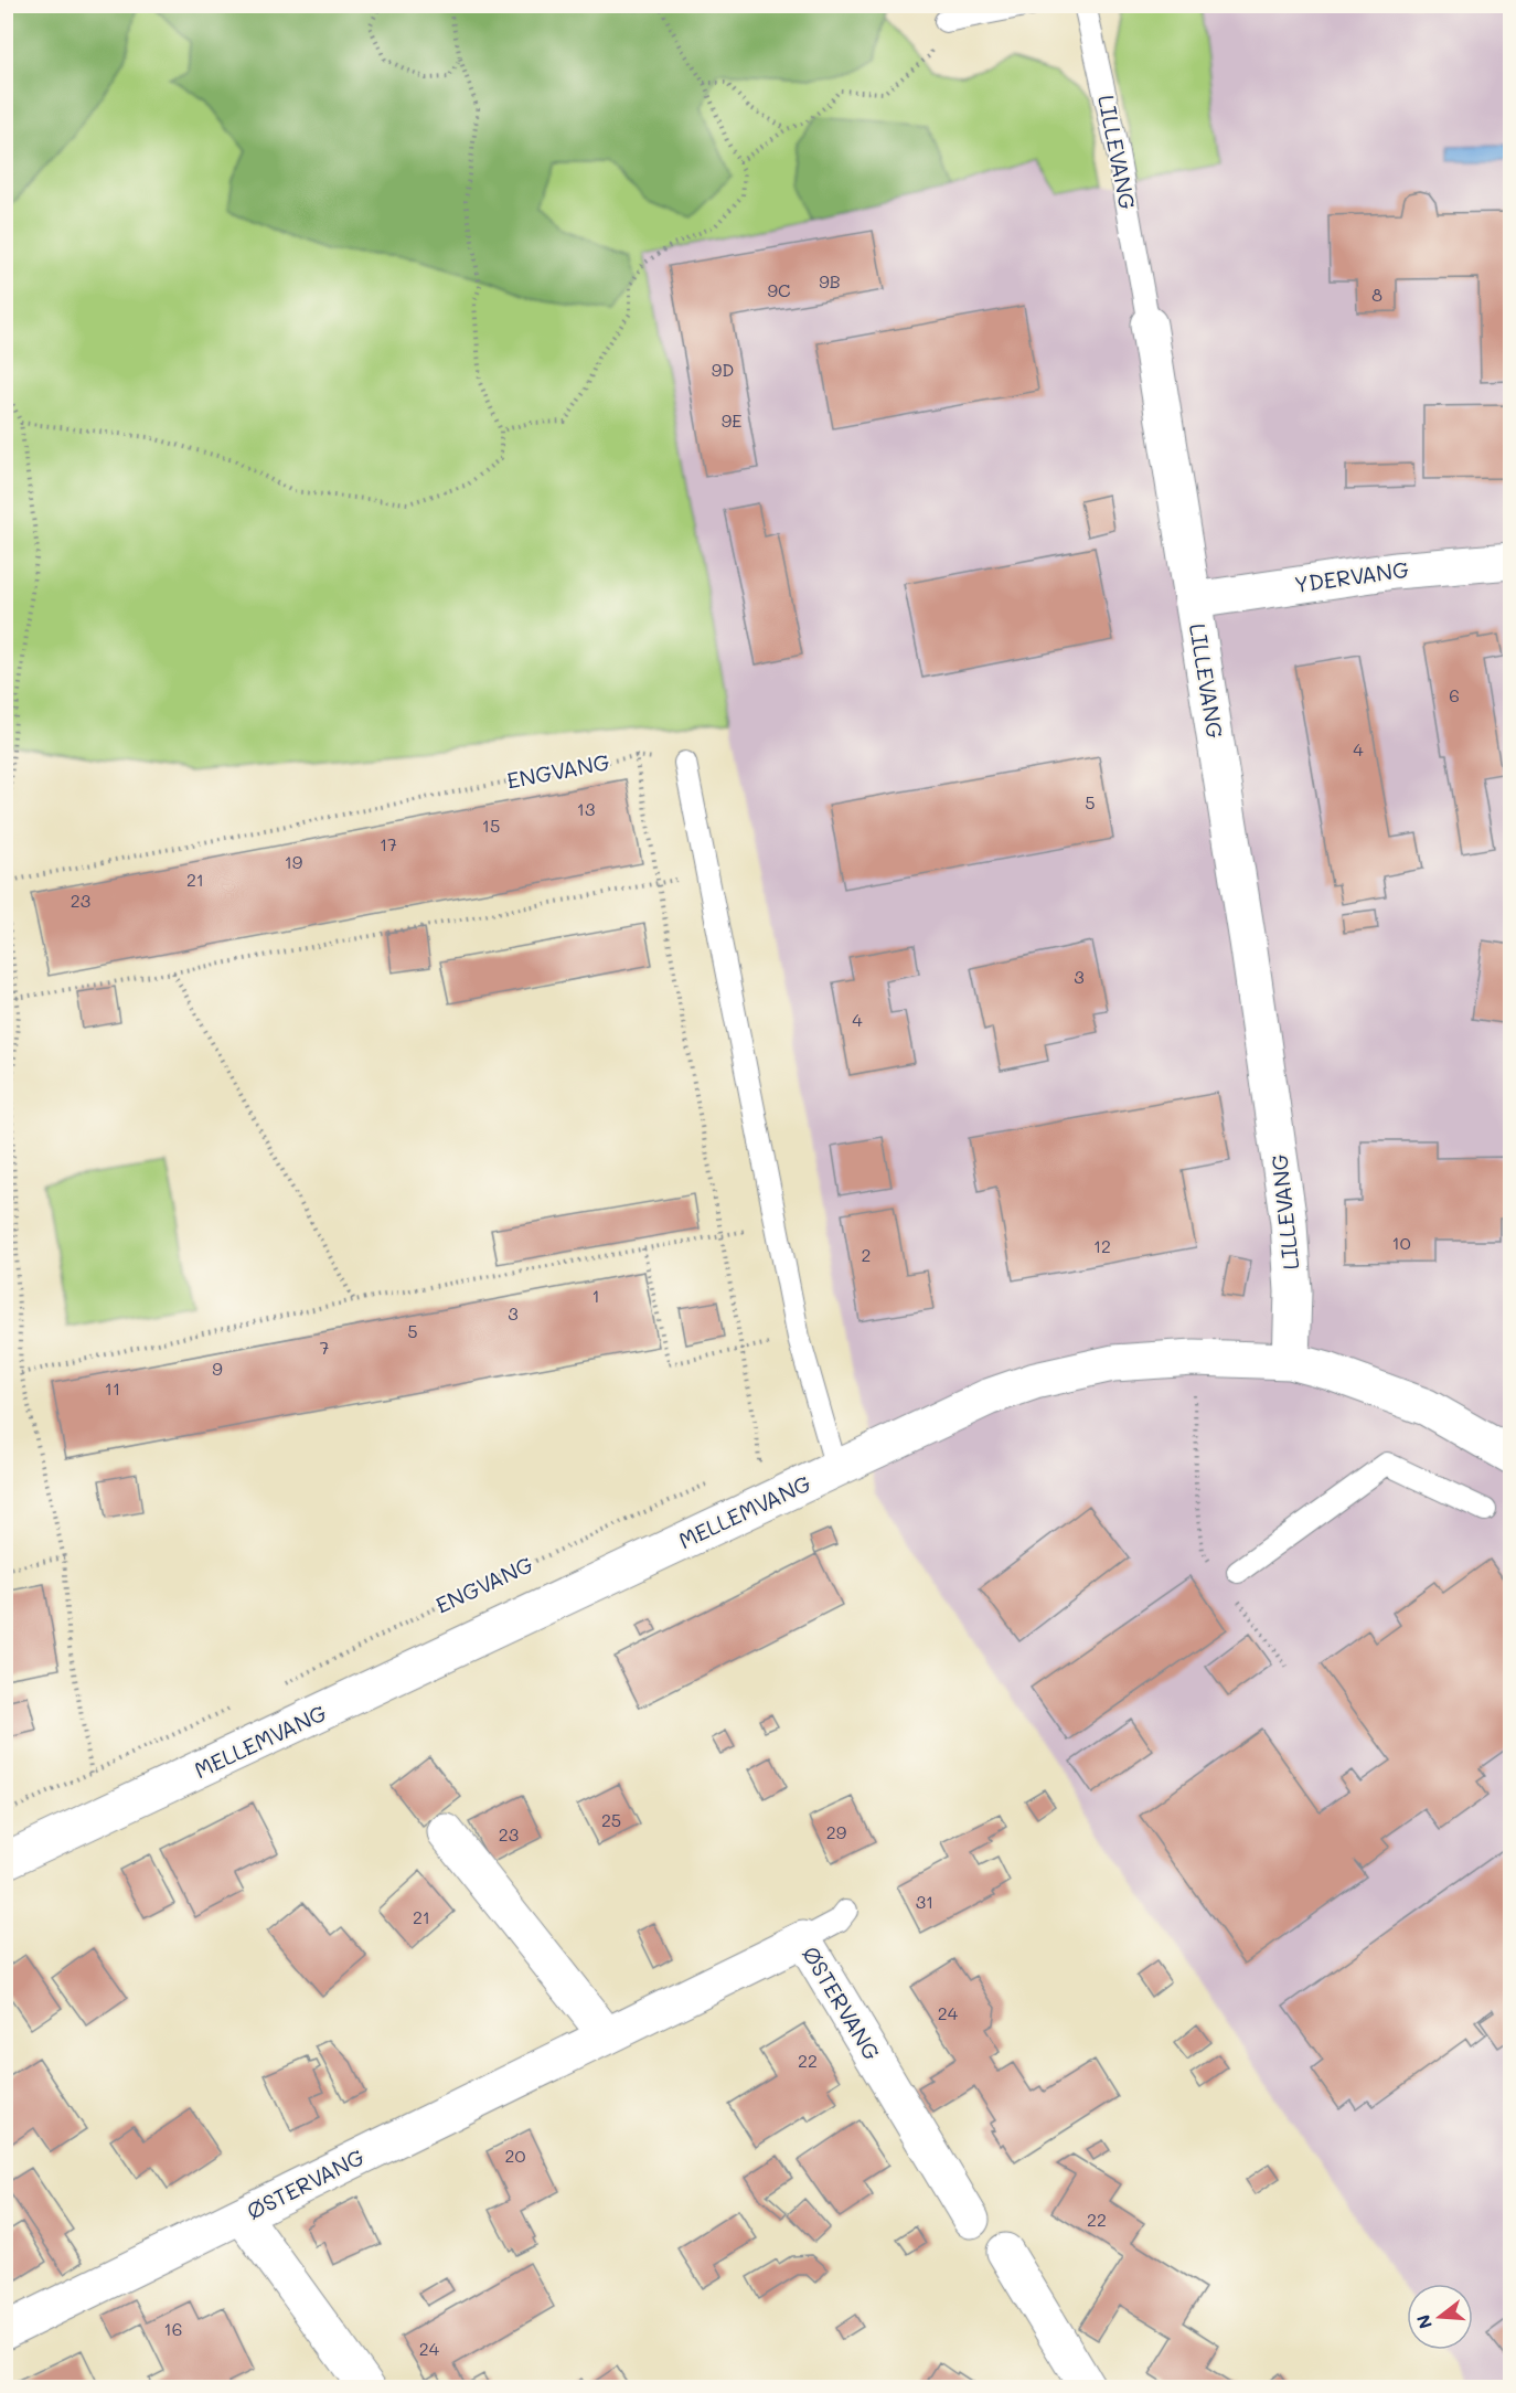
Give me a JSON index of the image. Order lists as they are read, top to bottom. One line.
{"streets":{"street":["LILLEVANG","YDERVANG","MELLEMVANG","ØSTERVANG"],"path":["ENGVANG"]},"crossings":[["LILLEVANG","YDERVANG"],["LILLEVANG","MELLEMVANG"]],"house_numbers":["9B","9C","8","9D","9E","6","4","5","13","15","17","19","21","23","3","4","10","12","2","1","3","5","7","9","11","25","29","23","31","21","24","22","20","22","16","24"],"north":"left"}
